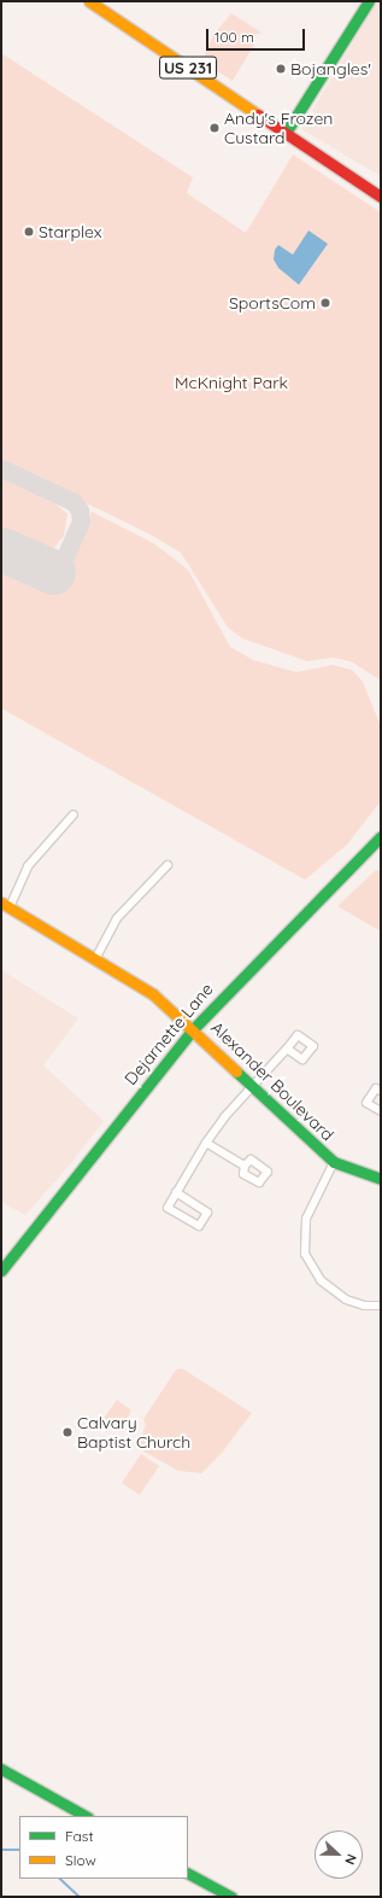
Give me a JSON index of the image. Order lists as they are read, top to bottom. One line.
{"streets":{"main road":["US 231","Dejarnette Lane","Alexander Boulevard"]},"crossings":[["Dejarnette Lane","Alexander Boulevard"]],"parks":["McKnight Park"],"places":["Bojangles'","Andy's Frozen Custard","Starplex","SportsCom","Calvary Baptist Church"],"legend":["Fast","Slow"],"scale_bar":"100 m","north":"right"}
